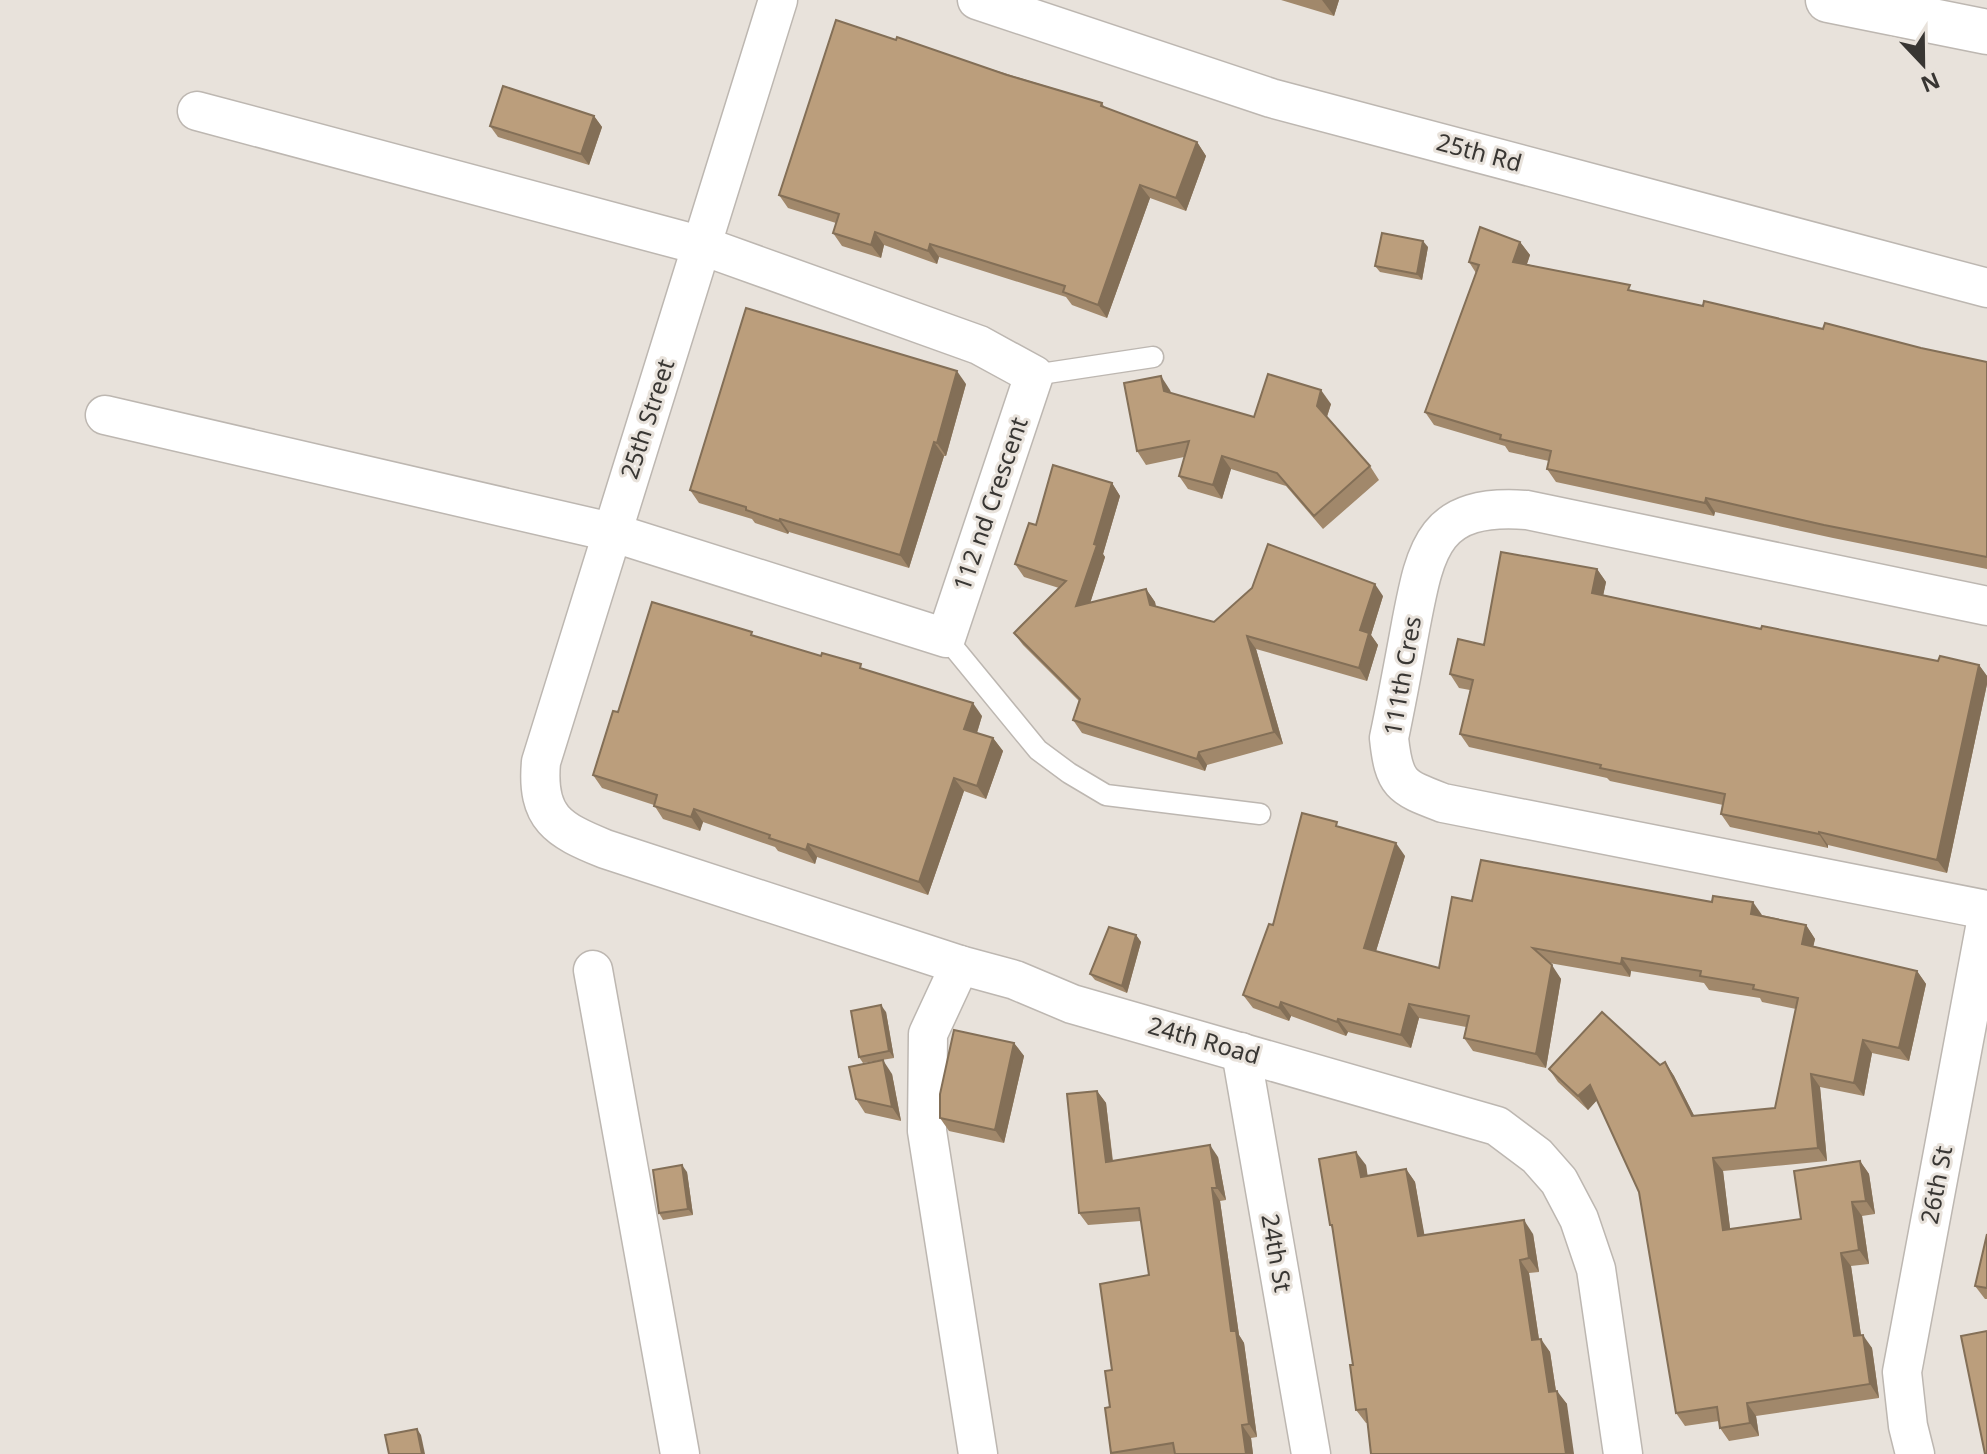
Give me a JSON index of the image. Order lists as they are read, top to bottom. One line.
{"streets":{"street":["25th Rd","25th Street","112 nd Crescent","111th Cres","24th Road","26th St","24th St"]},"crossings":[["25th Street","24th Road"],["24th Road","24th St"]],"north":"bottom"}
